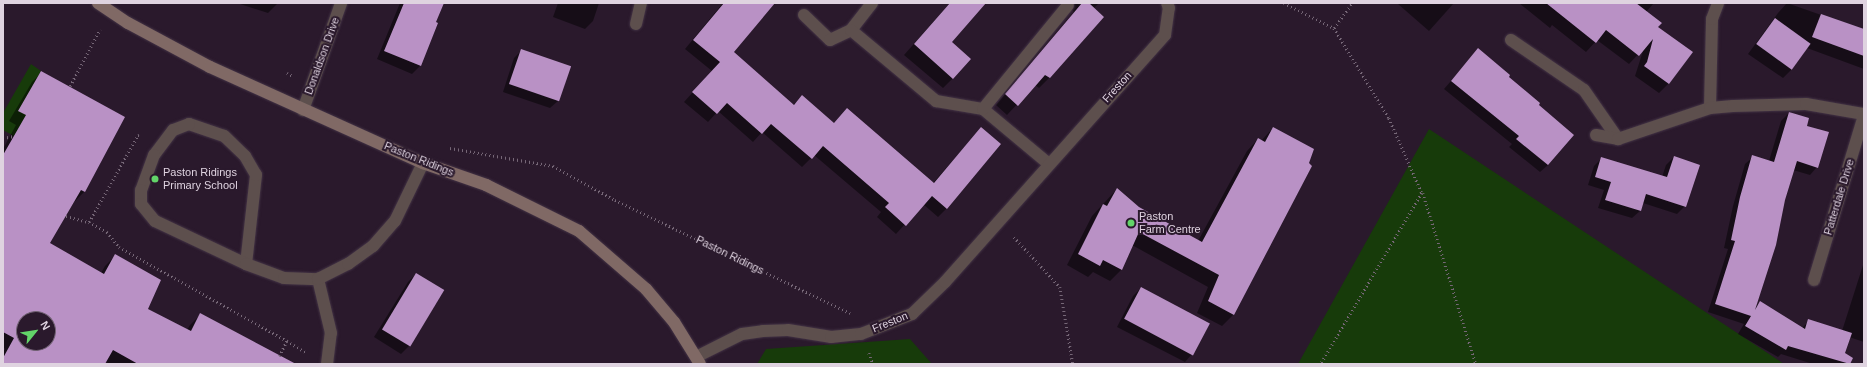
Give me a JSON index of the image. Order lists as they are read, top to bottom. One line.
{"streets":{"street":["Donaldson Drive","Freston","Paston Ridings","Patterdale Drive"]},"crossings":[["Donaldson Drive","Paston Ridings"],["Freston","Paston Ridings"]],"places":["Paston Ridings Primary School","Paston Farm Centre"],"north":"top right"}
